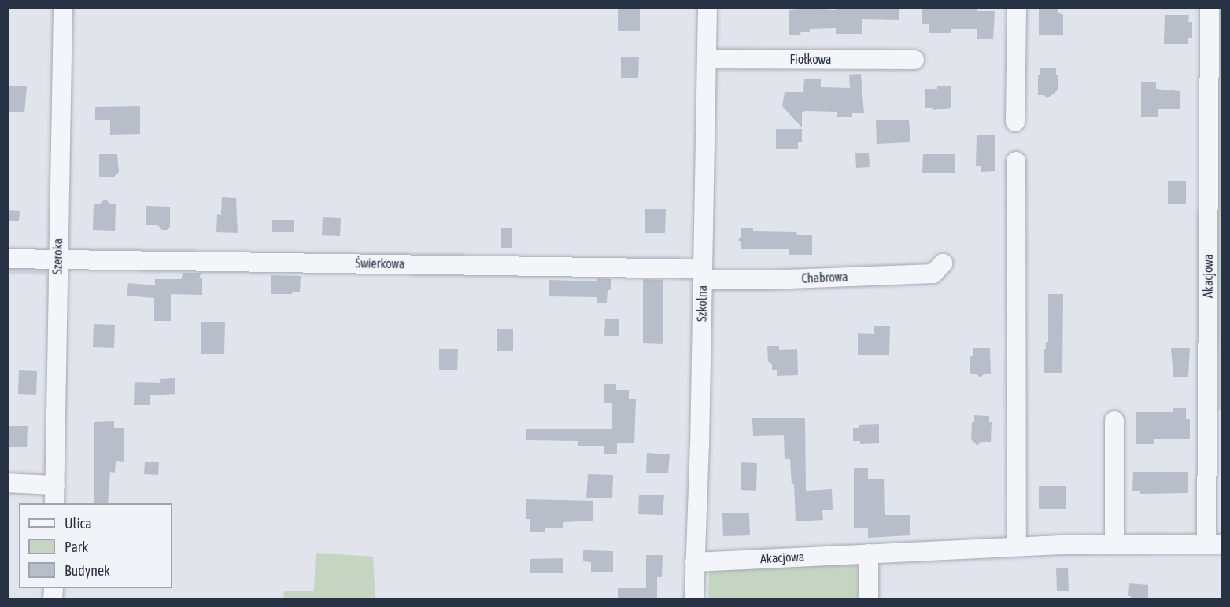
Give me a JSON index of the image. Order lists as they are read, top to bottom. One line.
{"streets":{"street":["Fiołkowa","Szeroka","Świerkowa","Akacjowa","Chabrowa","Szkolna"]},"crossings":[["Fiołkowa","Szkolna"],["Szeroka","Świerkowa"],["Świerkowa","Chabrowa"],["Świerkowa","Szkolna"],["Akacjowa","Szkolna"],["Chabrowa","Szkolna"]],"legend":["Ulica","Park","Budynek"]}
